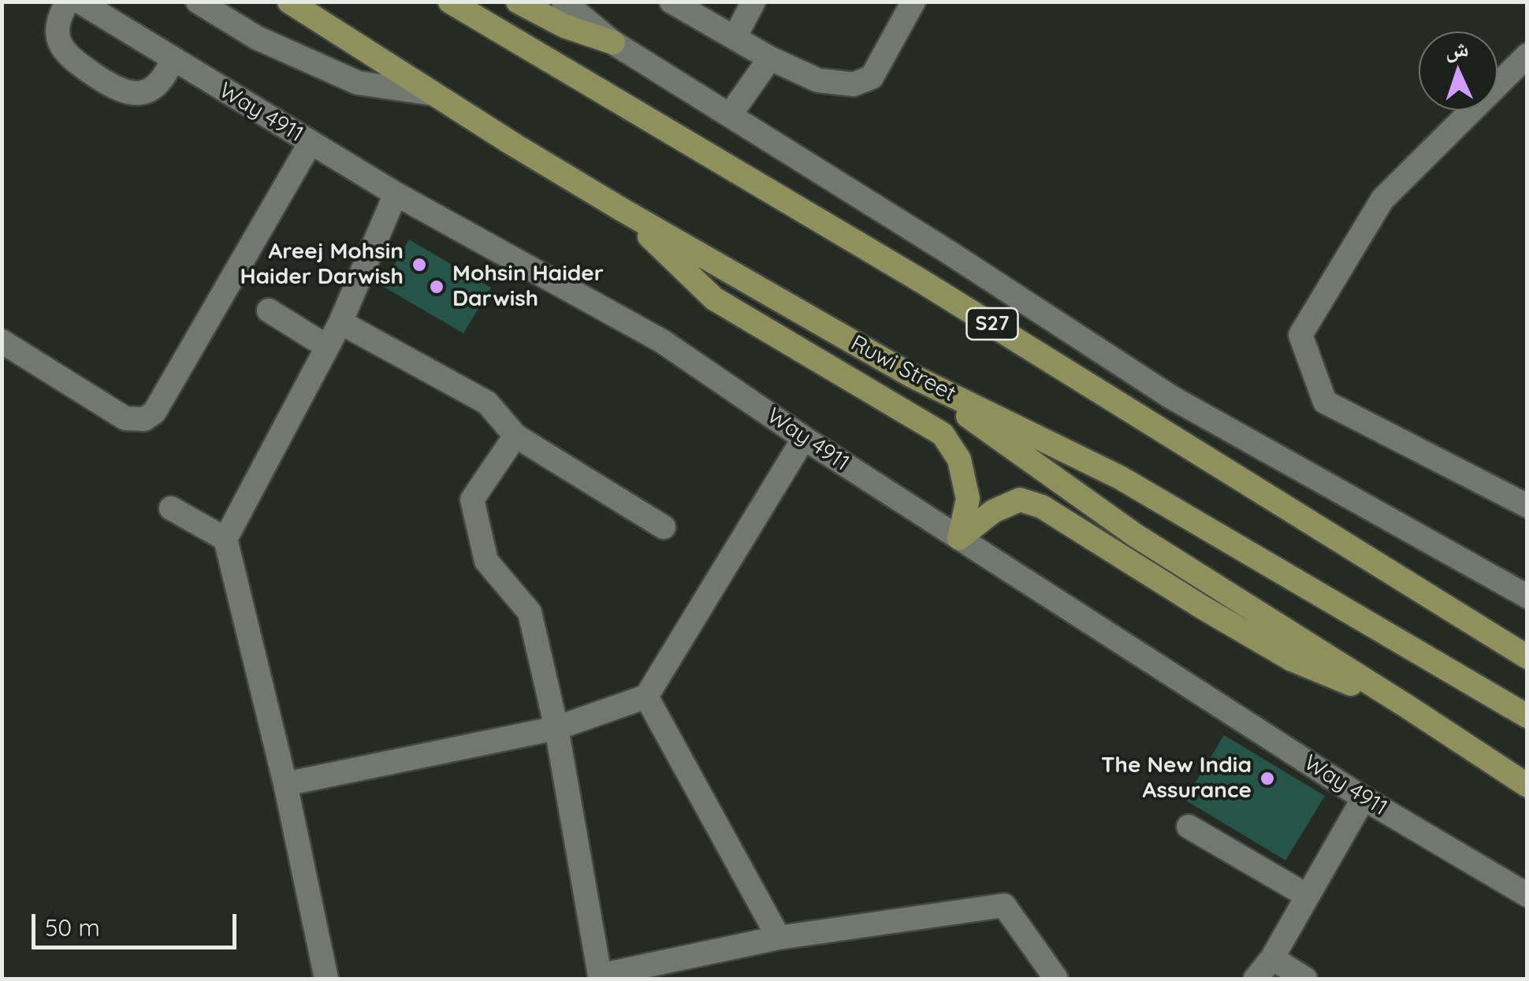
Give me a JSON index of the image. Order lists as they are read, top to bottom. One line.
{"streets":{"main road":["S27","Ruwi Street"],"street":["Way 4911"]},"places":["Areej Mohsin Haider Darwish","Mohsin Haider Darwish","The New India Assurance"],"scale_bar":"50 m","north":"top"}
